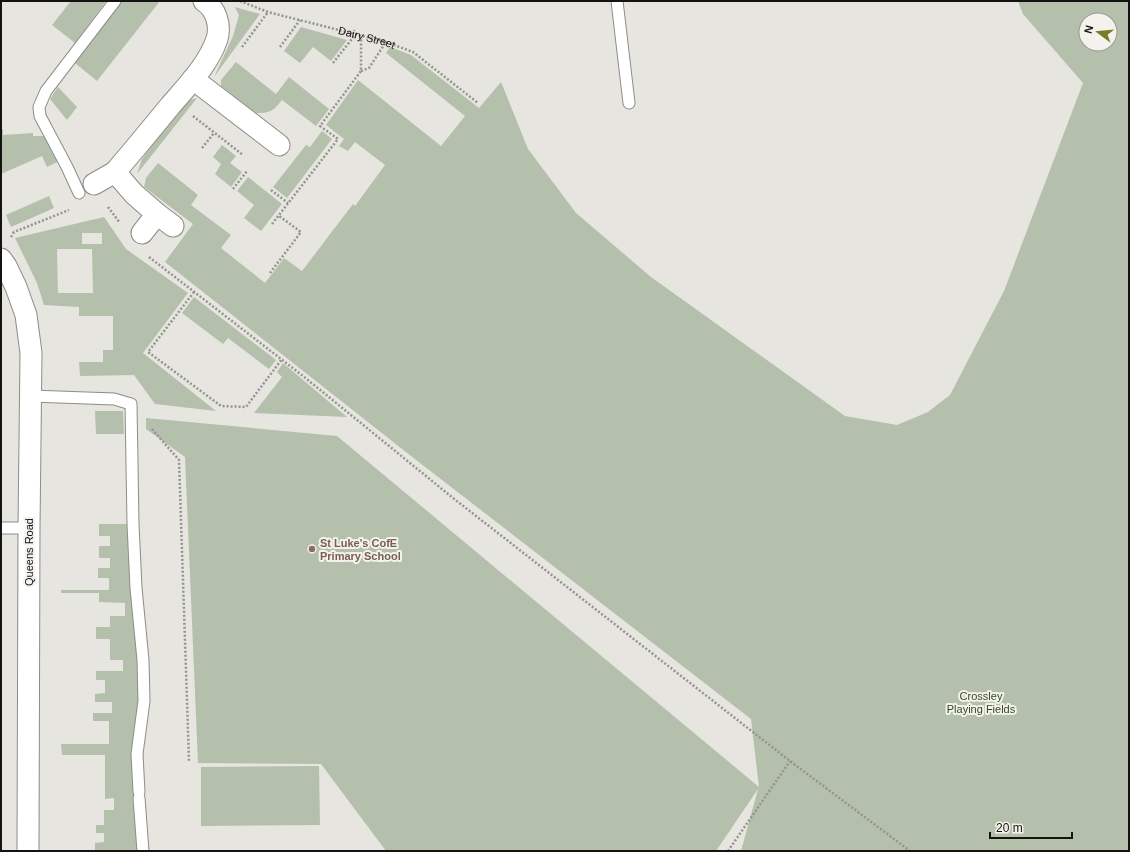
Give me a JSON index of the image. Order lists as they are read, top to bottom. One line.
{"streets":{"street":["Queens Road"],"path":["Dairy Street"]},"parks":["Crossley Playing Fields"],"places":["St Luke's CofE Primary School"],"scale_bar":"20 m","north":"left"}
